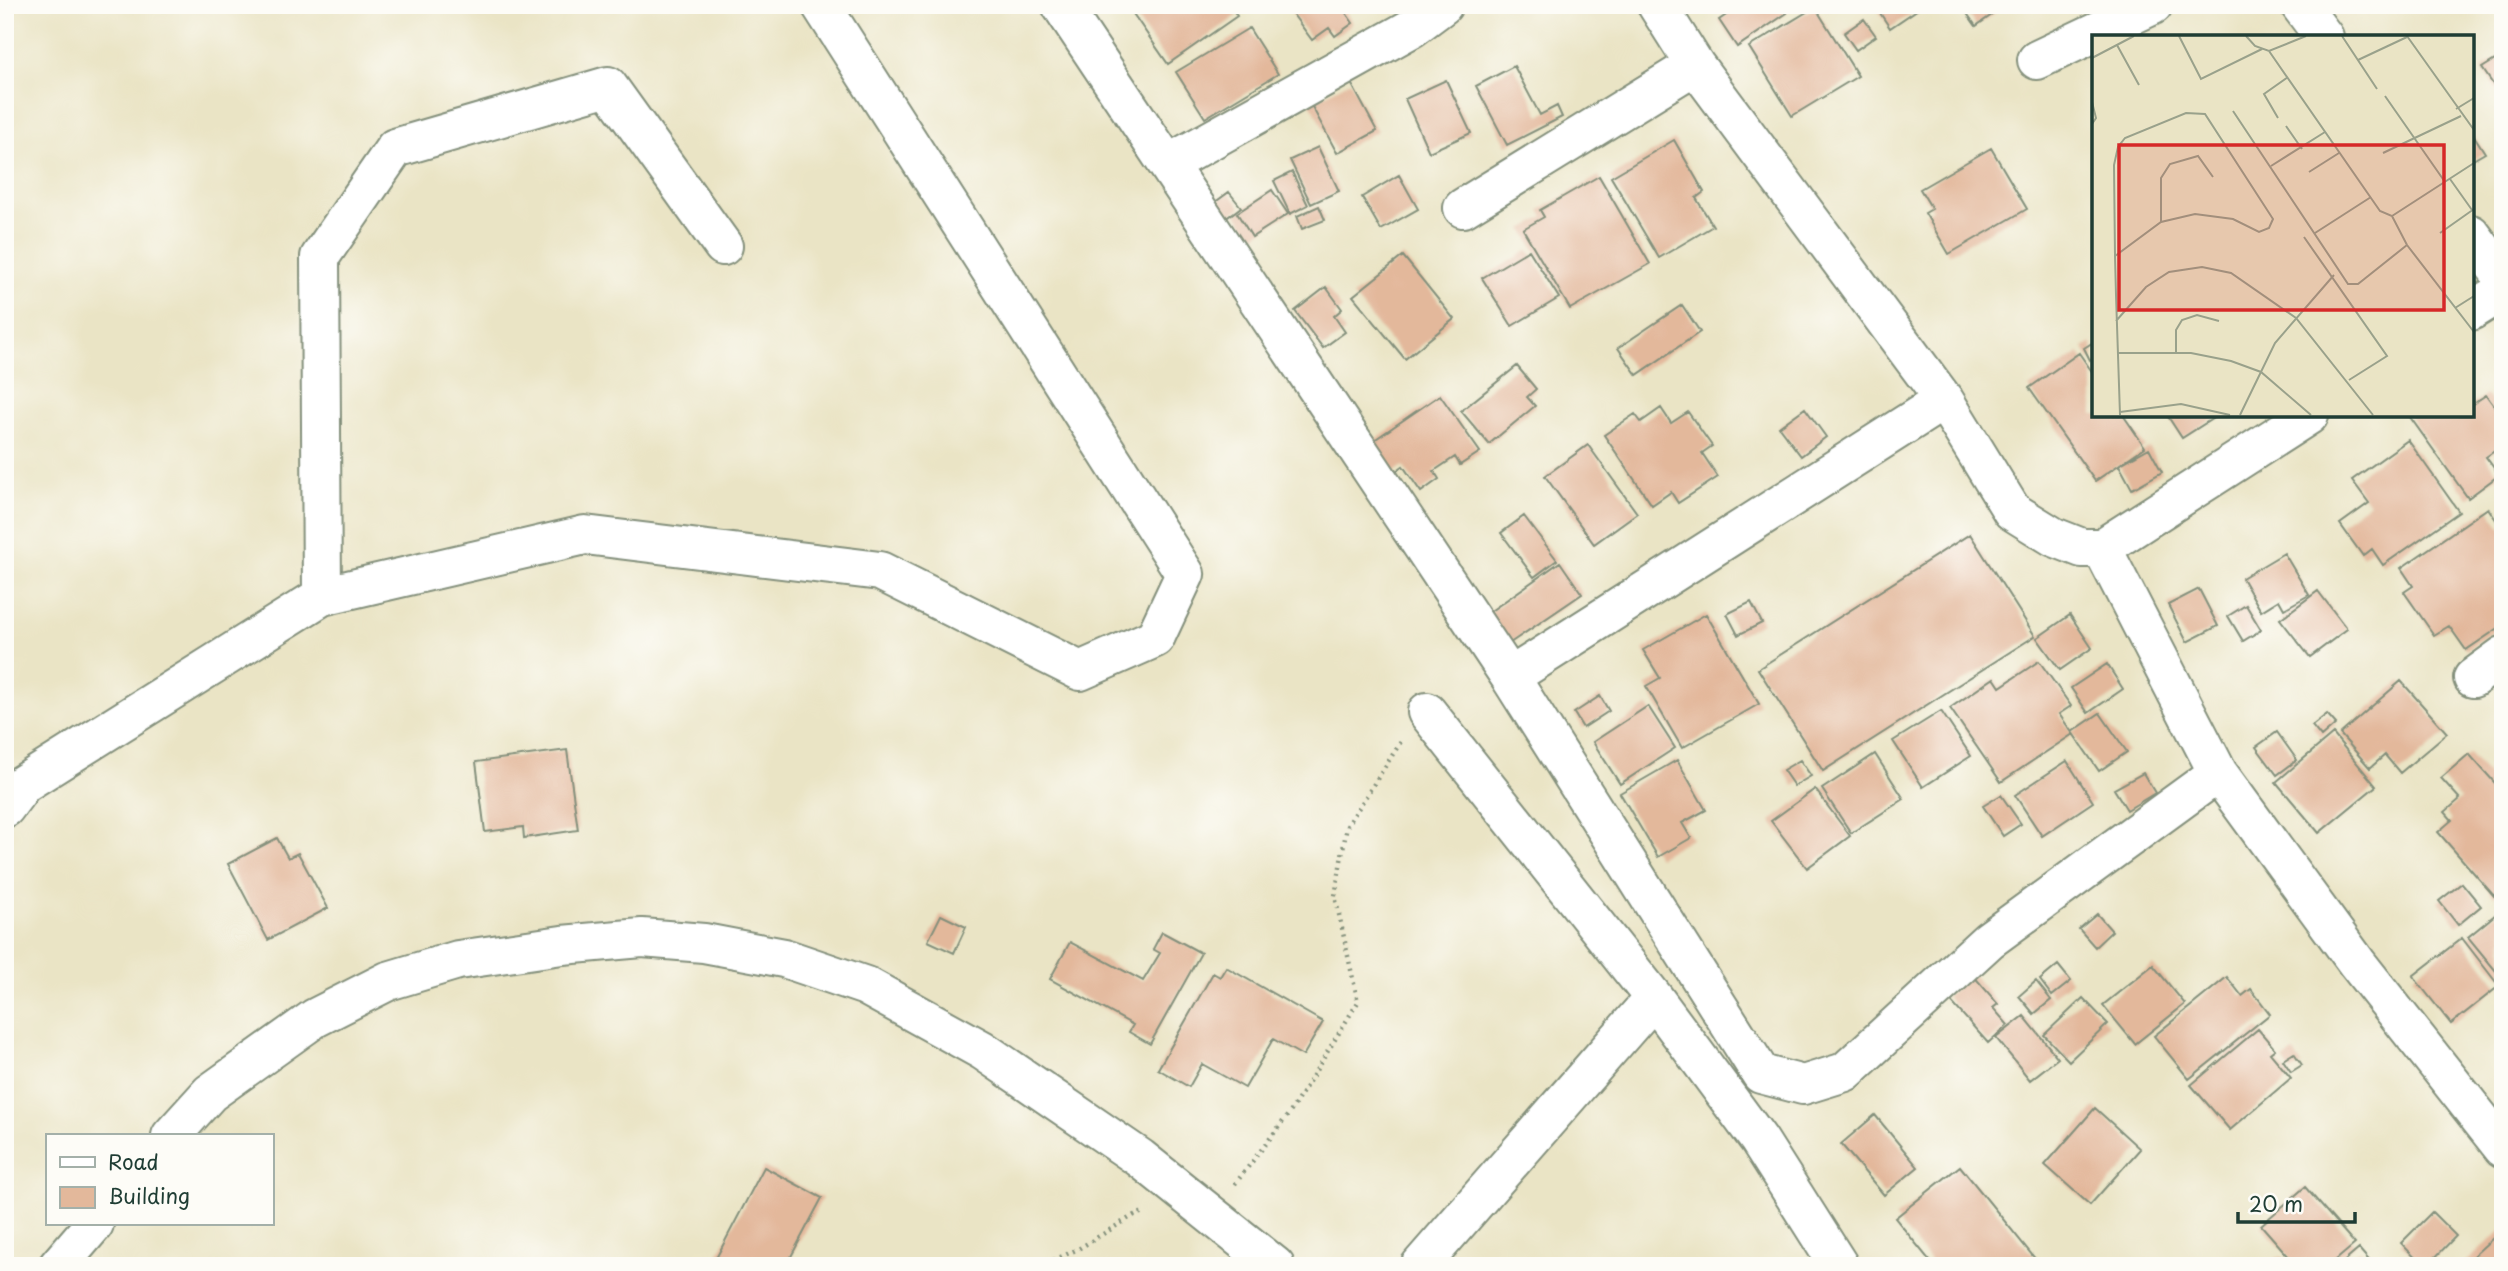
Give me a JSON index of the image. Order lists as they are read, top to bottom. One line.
{"legend":["Road","Building"],"scale_bar":"20 m"}
